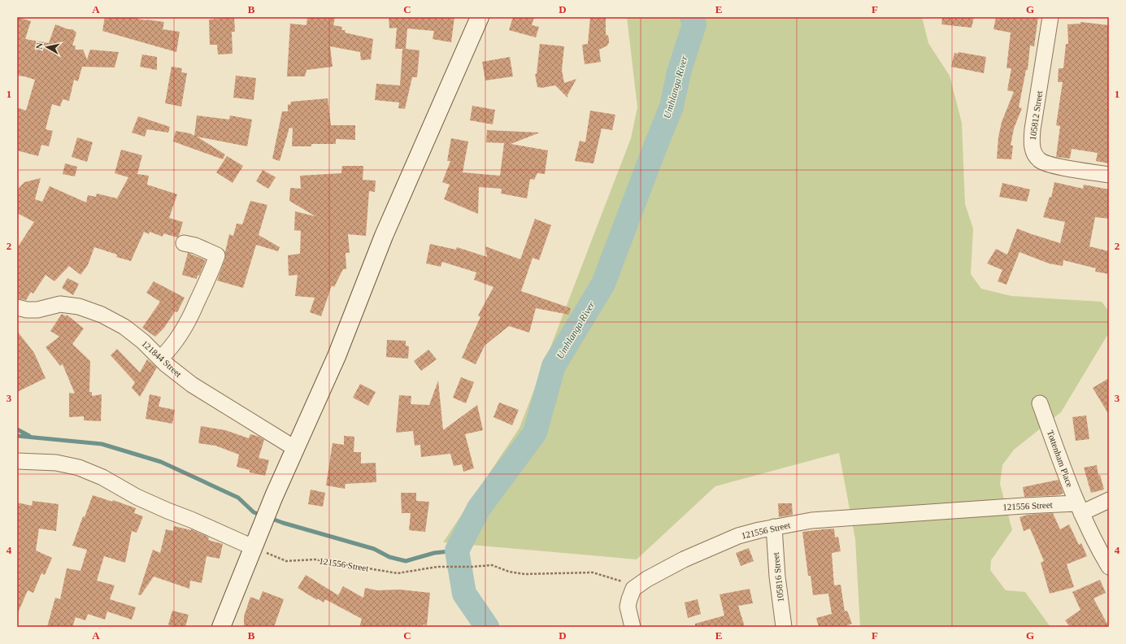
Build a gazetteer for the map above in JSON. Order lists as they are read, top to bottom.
{
  "streets": {
    "street": [
      "105812 Street",
      "121844 Street",
      "Tottenham Place",
      "121556 Street",
      "105816 Street"
    ]
  },
  "crossings": [
    ["Tottenham Place", "121556 Street"],
    ["121556 Street", "105816 Street"]
  ],
  "water": ["Umhlanga River"],
  "north": "left",
  "grid": {
    "columns": [
      "A",
      "B",
      "C",
      "D",
      "E",
      "F",
      "G"
    ],
    "rows": [
      "1",
      "2",
      "3",
      "4"
    ]
  }
}
